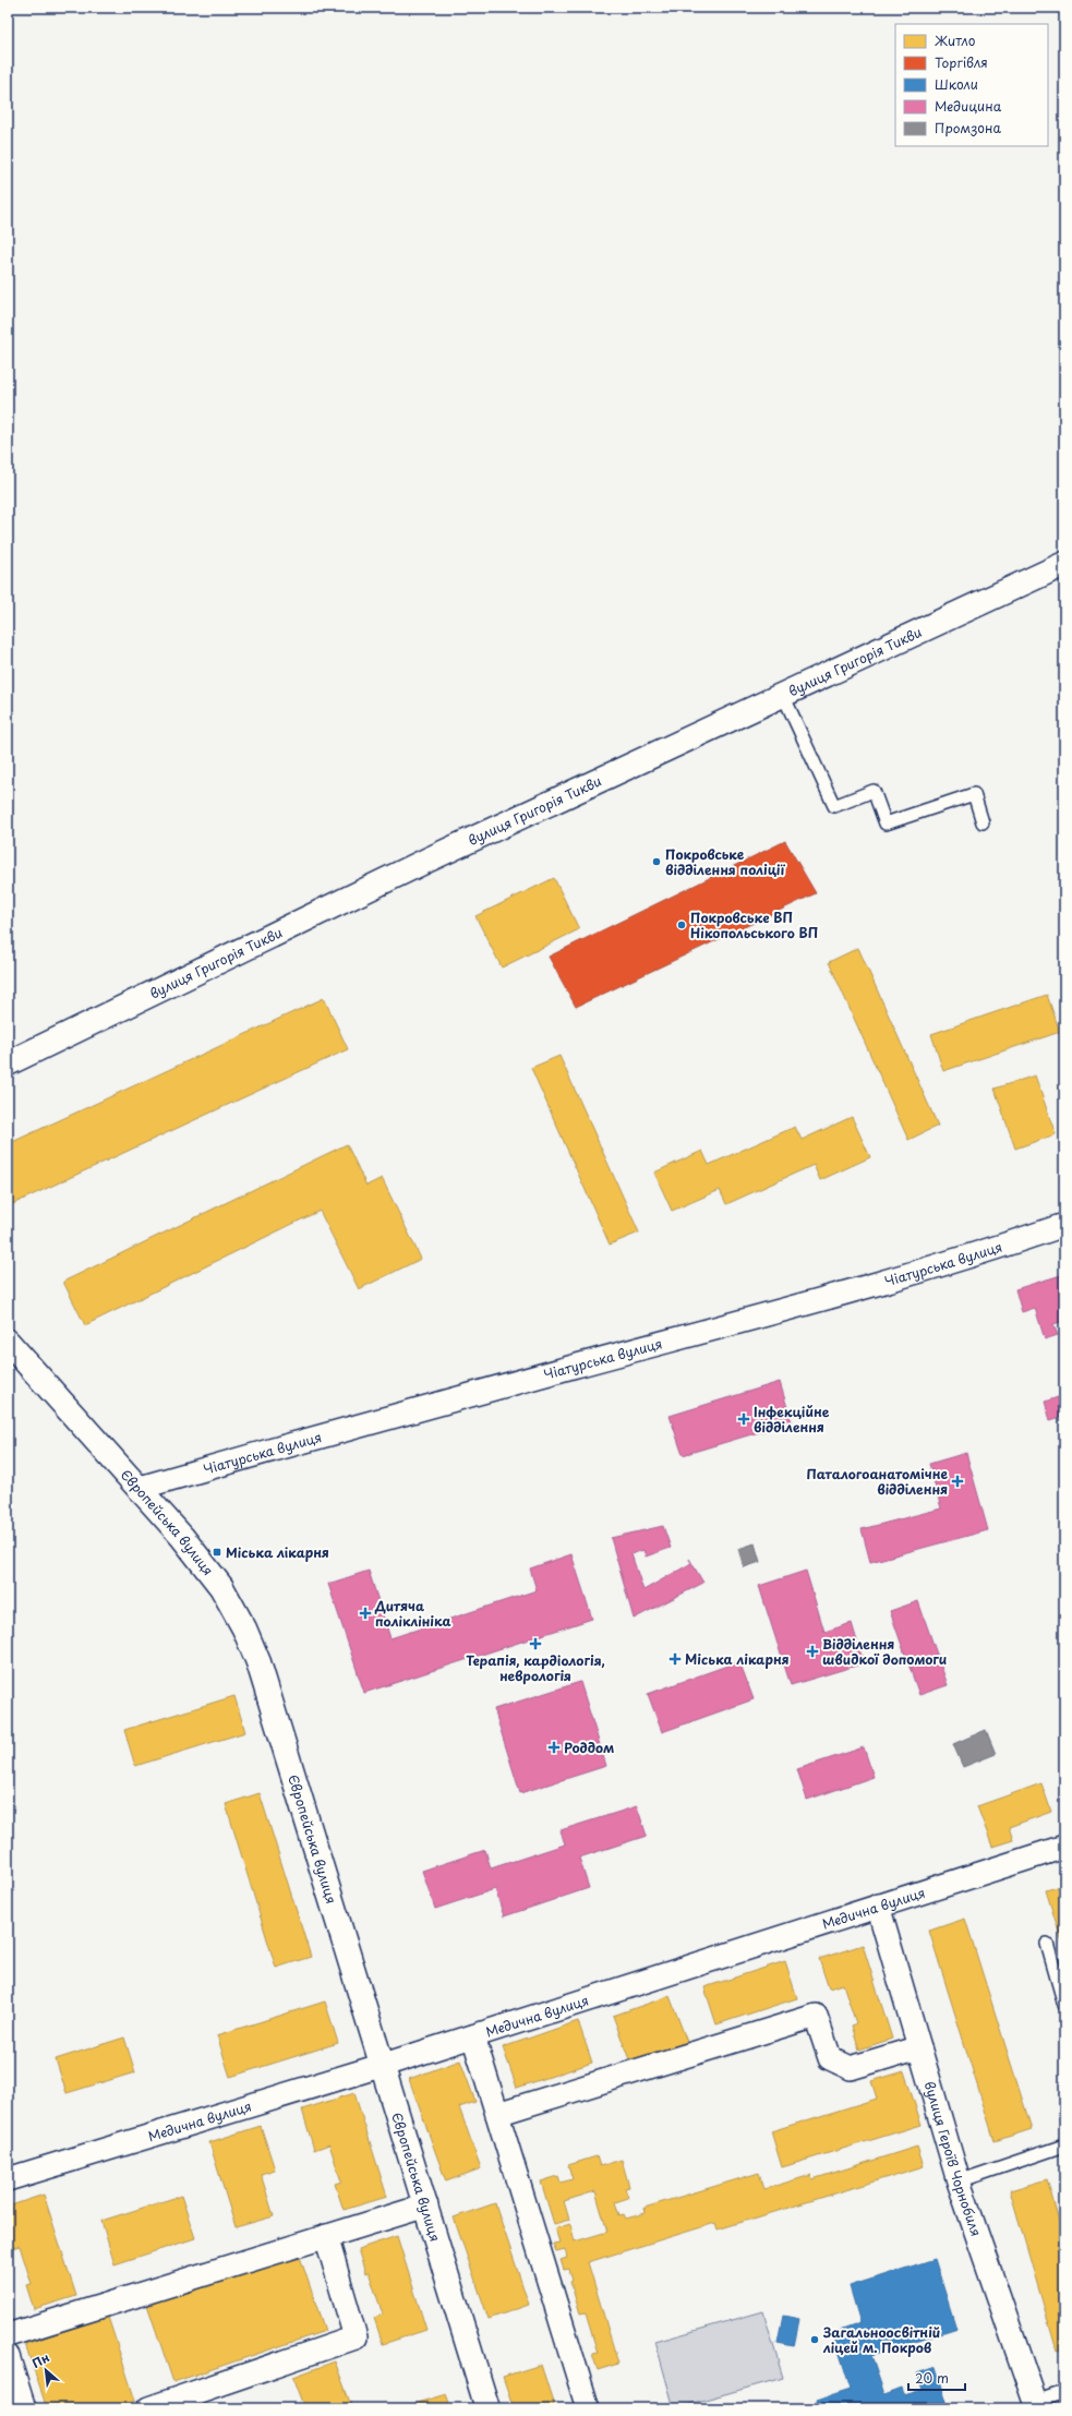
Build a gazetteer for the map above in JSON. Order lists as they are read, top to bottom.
{
  "streets": {
    "street": [
      "вулиця Григорія Тикви",
      "Чіатурська вулиця",
      "Європейська вулиця",
      "Медична вулиця",
      "вулиця Героїв Чорнобиля"
    ]
  },
  "crossings": [
    ["Чіатурська вулиця", "Європейська вулиця"],
    ["Європейська вулиця", "Медична вулиця"],
    ["Медична вулиця", "вулиця Героїв Чорнобиля"]
  ],
  "places": {
    "other": ["Покровське відділення поліції", "Покровське ВП Нікопольського ВП", "Загальноосвітній ліцей м. Покров"],
    "health": [
      "Інфекційне відділення",
      "Паталогоанатомічне відділення",
      "Дитяча поліклініка",
      "Терапія, кардіологія, неврологія",
      "Відділення швидкої допомоги",
      "Мiська лiкарня",
      "Роддом"
    ],
    "transit": ["Міська лікарня"]
  },
  "legend": [
    "Житло",
    "Торгівля",
    "Школи",
    "Медицина",
    "Промзона"
  ],
  "scale_bar": "20 m",
  "north": "top left"
}
